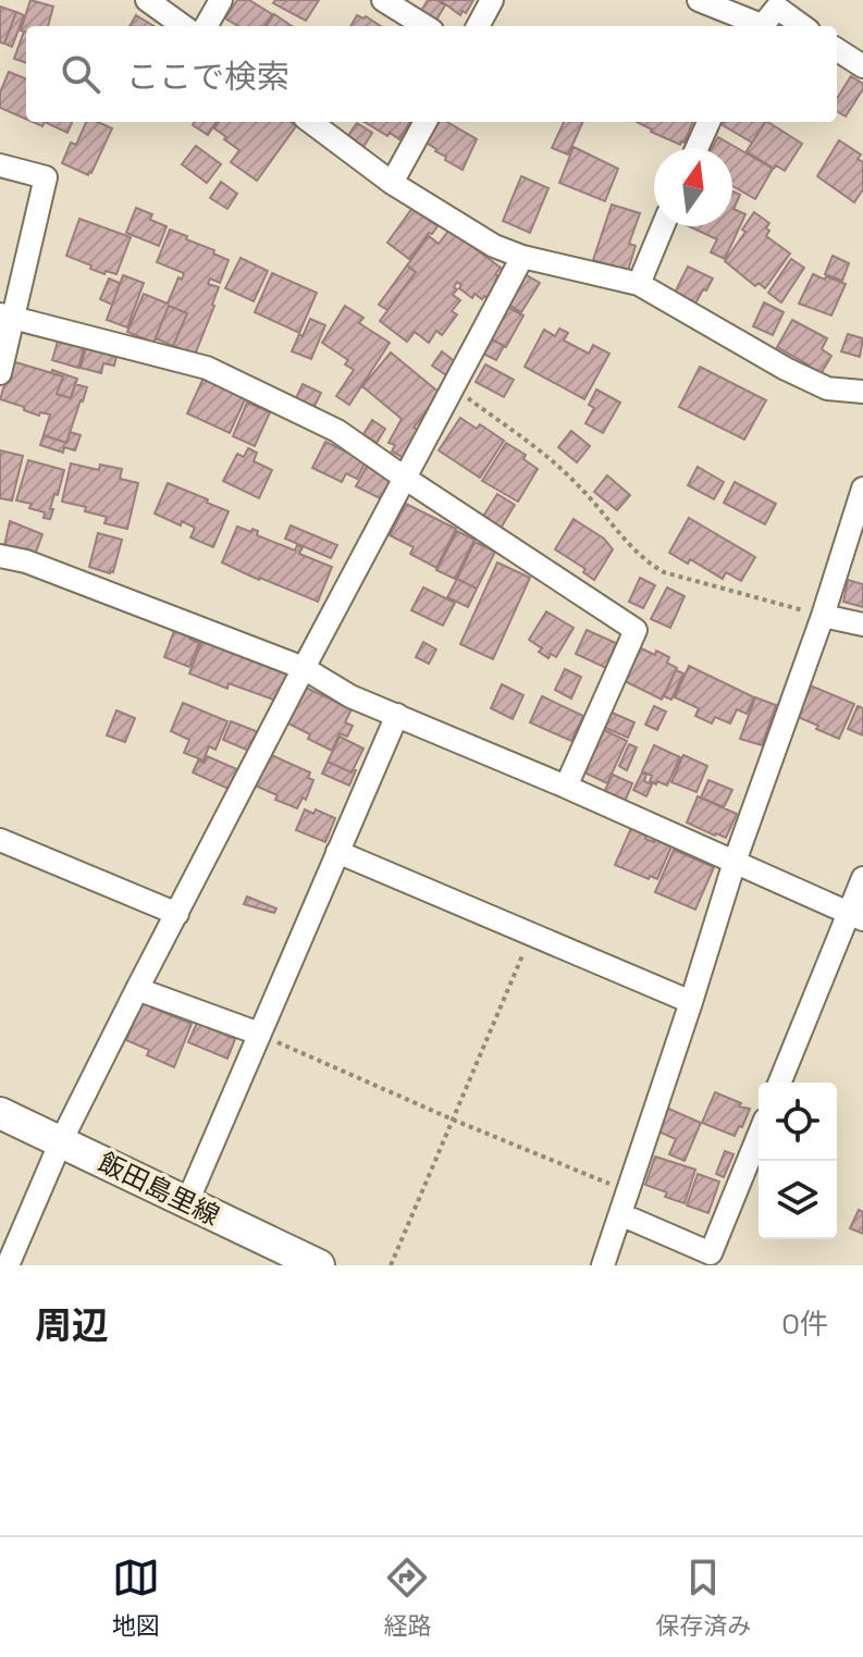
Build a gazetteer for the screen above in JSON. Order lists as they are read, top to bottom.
{
  "streets": {
    "main road": ["飯田島里線"]
  },
  "north": "top",
  "page": {
    "search": "ここで検索",
    "heading": ["周辺", "0件"],
    "nav": ["地図", "経路", "保存済み"]
  }
}
